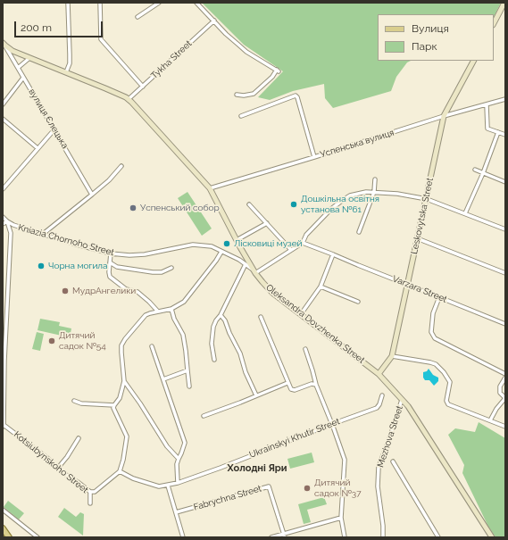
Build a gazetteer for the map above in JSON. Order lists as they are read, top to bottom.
{
  "streets": {
    "main road": ["Leskovytska Street", "Oleksandra Dovzhenka Street"],
    "street": [
      "Tykha Street",
      "вулиця Єлецька",
      "Успенська вулиця",
      "Kniazia Chornoho Street",
      "Varzara Street",
      "Mezhova Street",
      "Ukrainskyi Khutir Street",
      "Kotsiubynskoho Street",
      "Fabrychna Street"
    ]
  },
  "crossings": [
    ["Tykha Street", "Oleksandra Dovzhenka Street"],
    ["вулиця Єлецька", "Oleksandra Dovzhenka Street"],
    ["Успенська вулиця", "Leskovytska Street"],
    ["Успенська вулиця", "Oleksandra Dovzhenka Street"],
    ["Leskovytska Street", "Varzara Street"],
    ["Leskovytska Street", "Oleksandra Dovzhenka Street"],
    ["Kniazia Chornoho Street", "Oleksandra Dovzhenka Street"],
    ["Oleksandra Dovzhenka Street", "Mezhova Street"]
  ],
  "districts": ["Холодні Яри"],
  "places": [
    "Дошкільна освітня установа №61",
    "Успенський собор",
    "Лісковиці музей",
    "Чорна могила",
    "МудрАнгелики",
    "Дитячий садок №54",
    "Дитячий садок №37"
  ],
  "legend": ["Вулиця", "Парк"],
  "scale_bar": "200 m"
}
